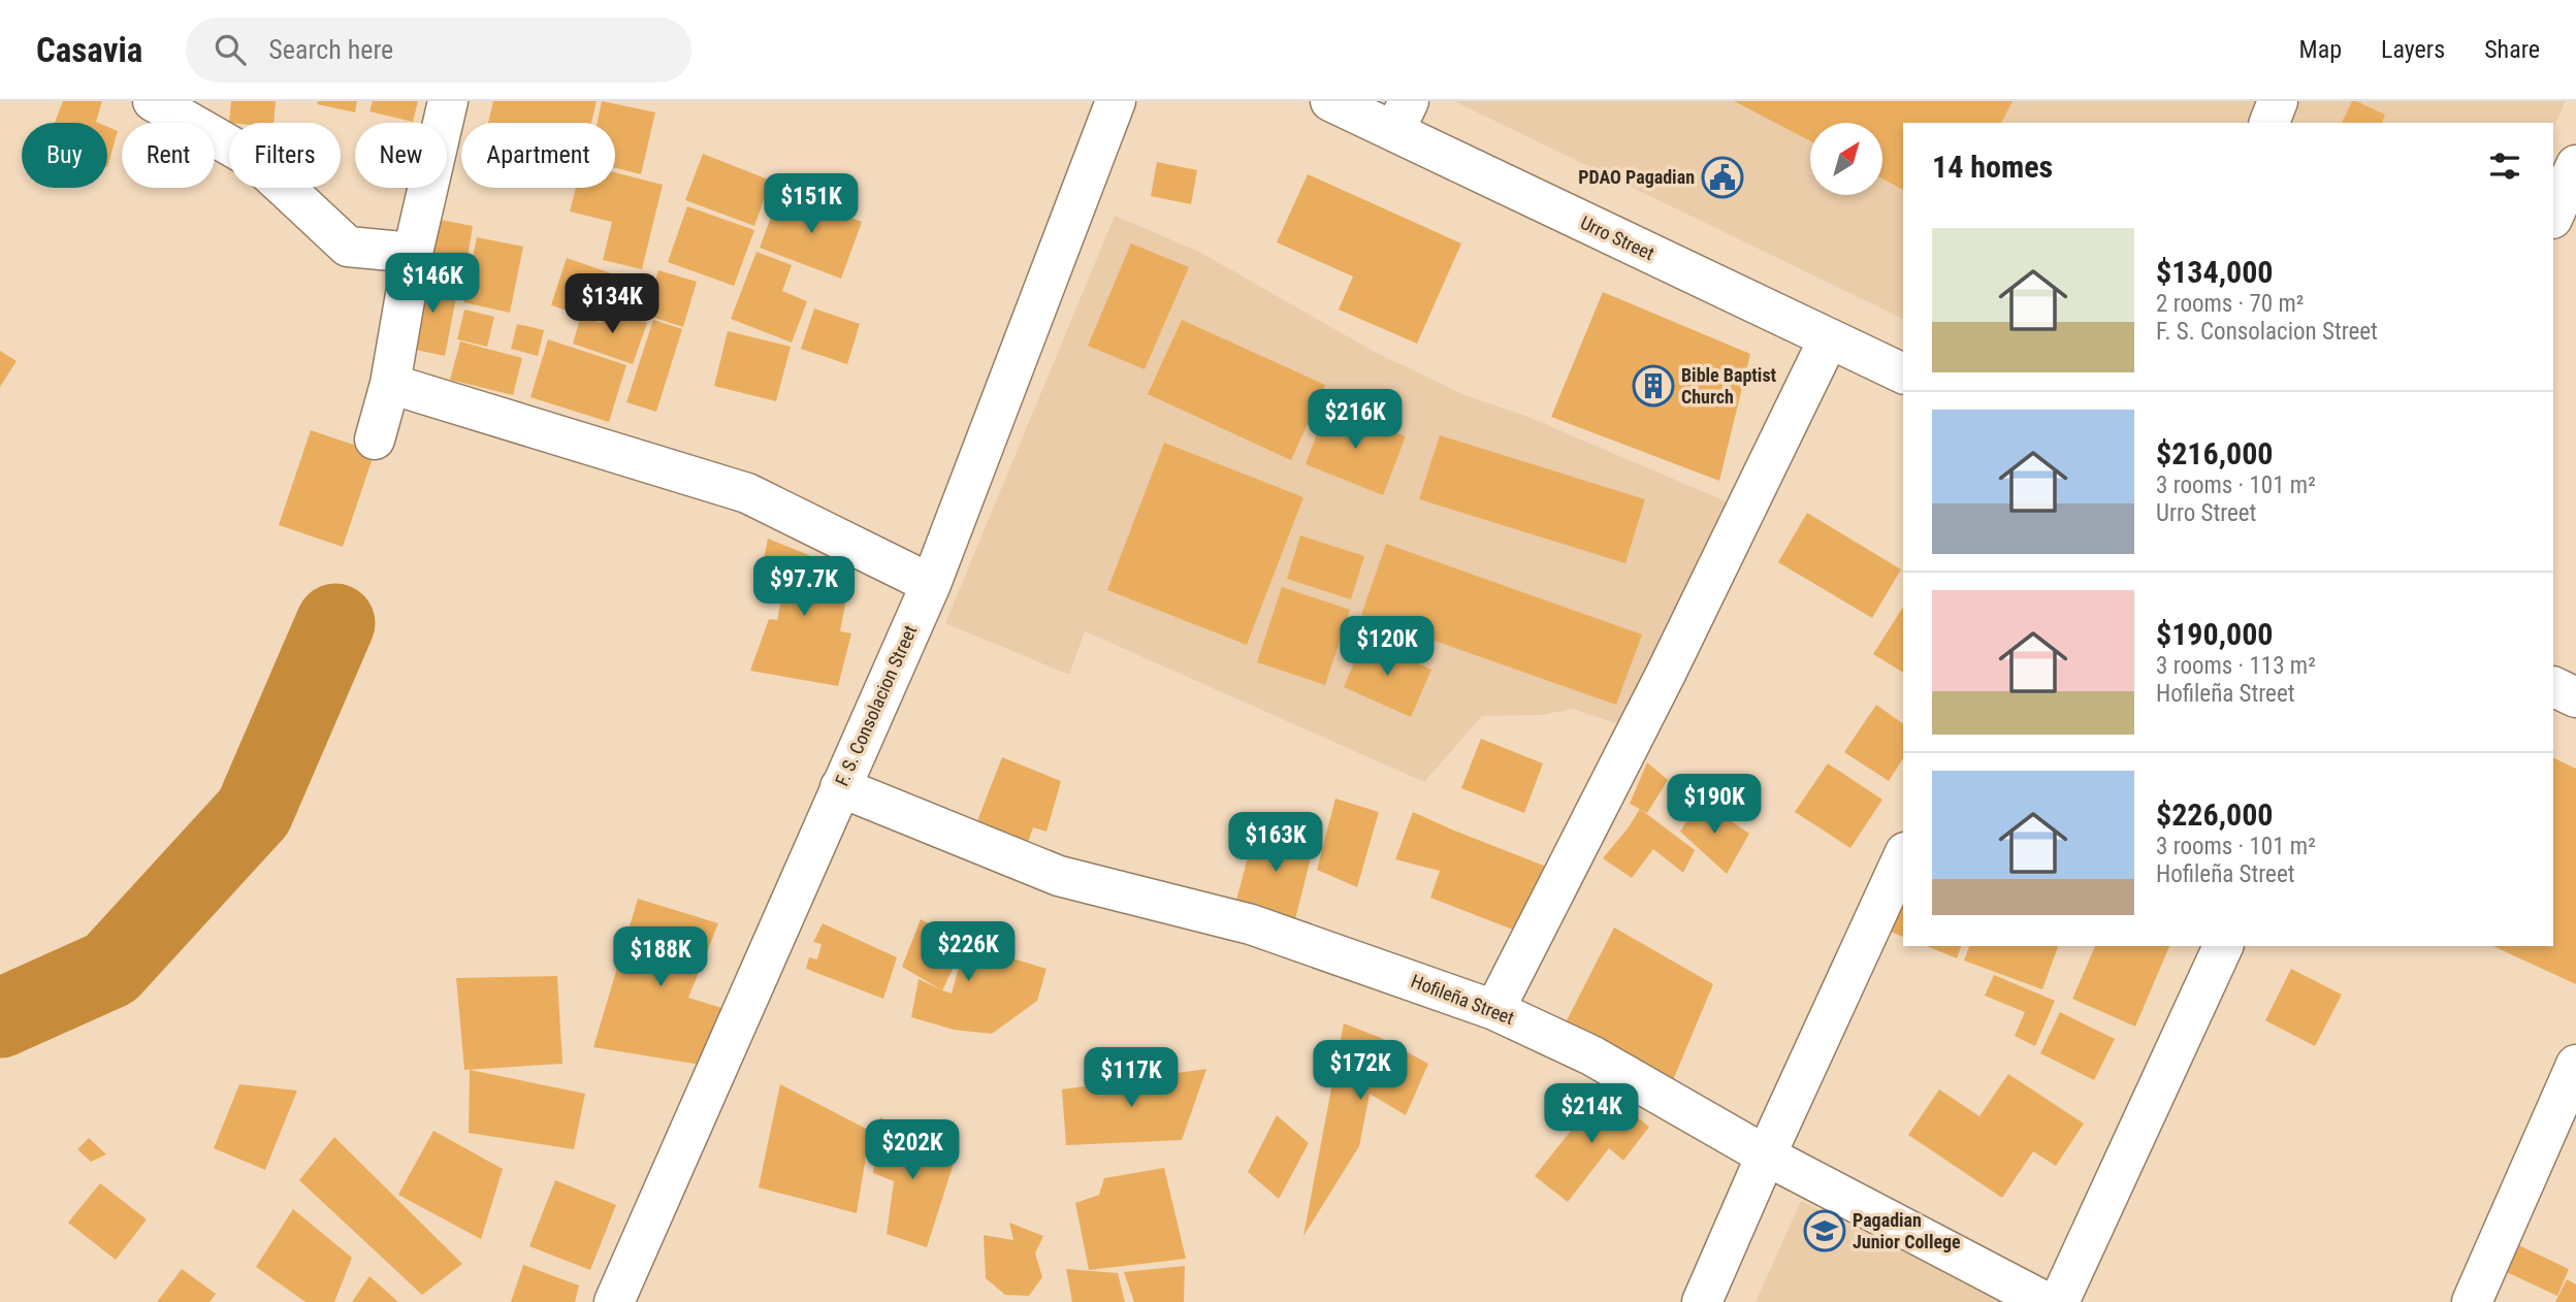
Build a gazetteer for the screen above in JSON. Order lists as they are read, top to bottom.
{
  "streets": {
    "street": ["Urro Street", "F. S. Consolacion Street", "Hofileña Street"]
  },
  "crossings": [
    ["F. S. Consolacion Street", "Hofileña Street"]
  ],
  "places": {
    "public building": ["PDAO Pagadian"],
    "building": ["Bible Baptist Church"],
    "school or university": ["Pagadian Junior College"]
  },
  "north": "top right",
  "page": {
    "header": "Casavia",
    "search": "Search here",
    "nav": ["Map", "Layers", "Share"],
    "chip": [
      "Buy",
      "Rent",
      "Filters",
      "New",
      "Apartment"
    ],
    "heading": "14 homes",
    "price": [
      "$151K",
      "$146K",
      "$134K",
      "$216K",
      "$97.7K",
      "$120K",
      "$190K",
      "$163K",
      "$226K",
      "$188K",
      "$172K",
      "$117K",
      "$214K",
      "$202K"
    ],
    "list": [
      {
        "name": "$134,000",
        "note": "2 rooms · 70 m² · F. S. Consolacion Street"
      },
      {
        "name": "$216,000",
        "note": "3 rooms · 101 m² · Urro Street"
      },
      {
        "name": "$190,000",
        "note": "3 rooms · 113 m² · Hofileña Street"
      },
      {
        "name": "$226,000",
        "note": "3 rooms · 101 m² · Hofileña Street"
      }
    ]
  }
}
